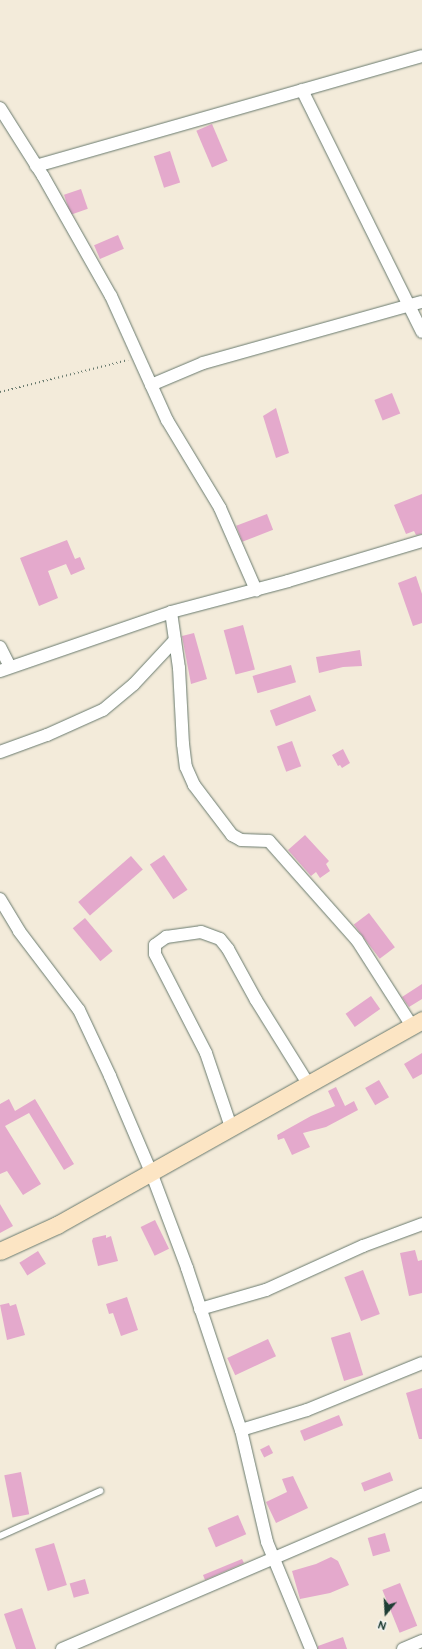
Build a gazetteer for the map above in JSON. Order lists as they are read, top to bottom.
{
  "north": "bottom"
}
